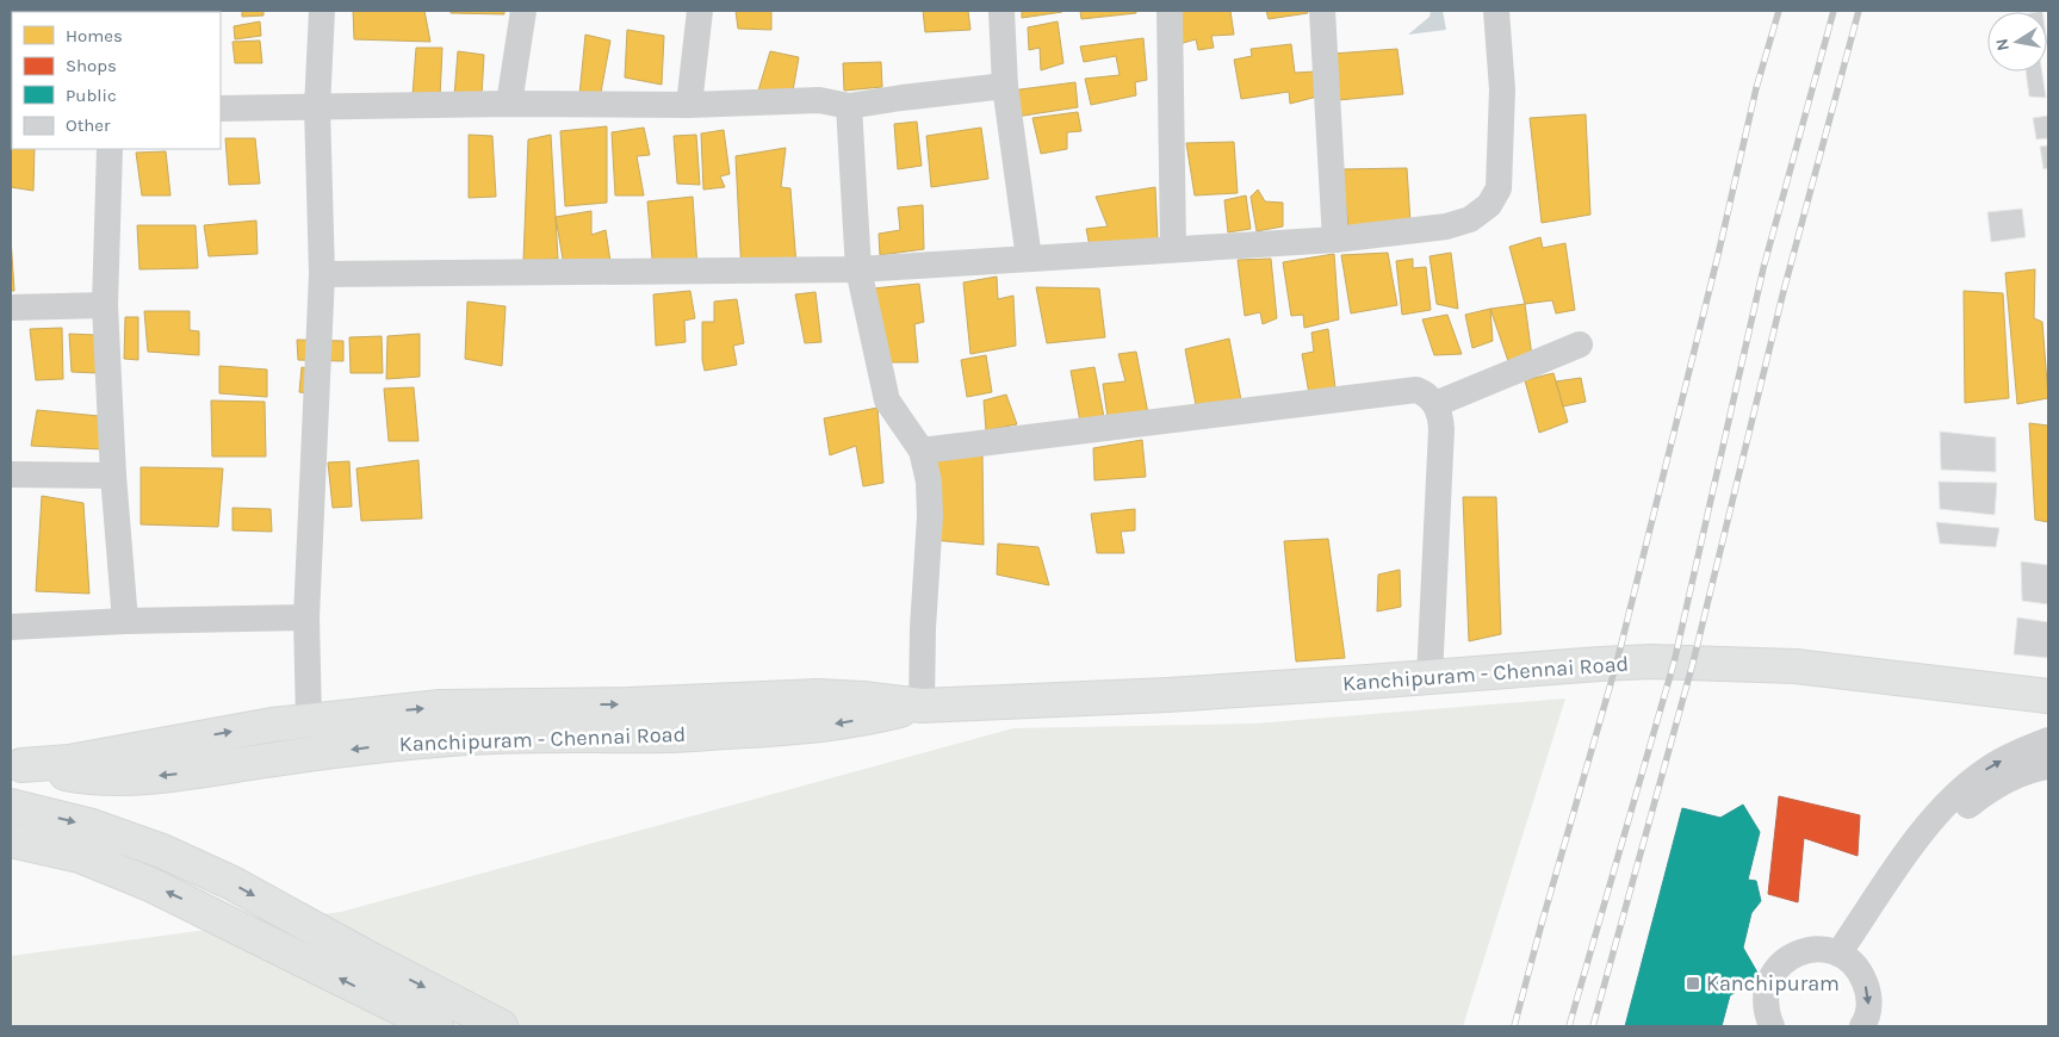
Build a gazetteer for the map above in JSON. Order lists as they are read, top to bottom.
{
  "streets": {
    "main road": ["Kanchipuram - Chennai Road"]
  },
  "places": {
    "transit": ["Kanchipuram"]
  },
  "legend": [
    "Homes",
    "Shops",
    "Public",
    "Other"
  ],
  "north": "left"
}
